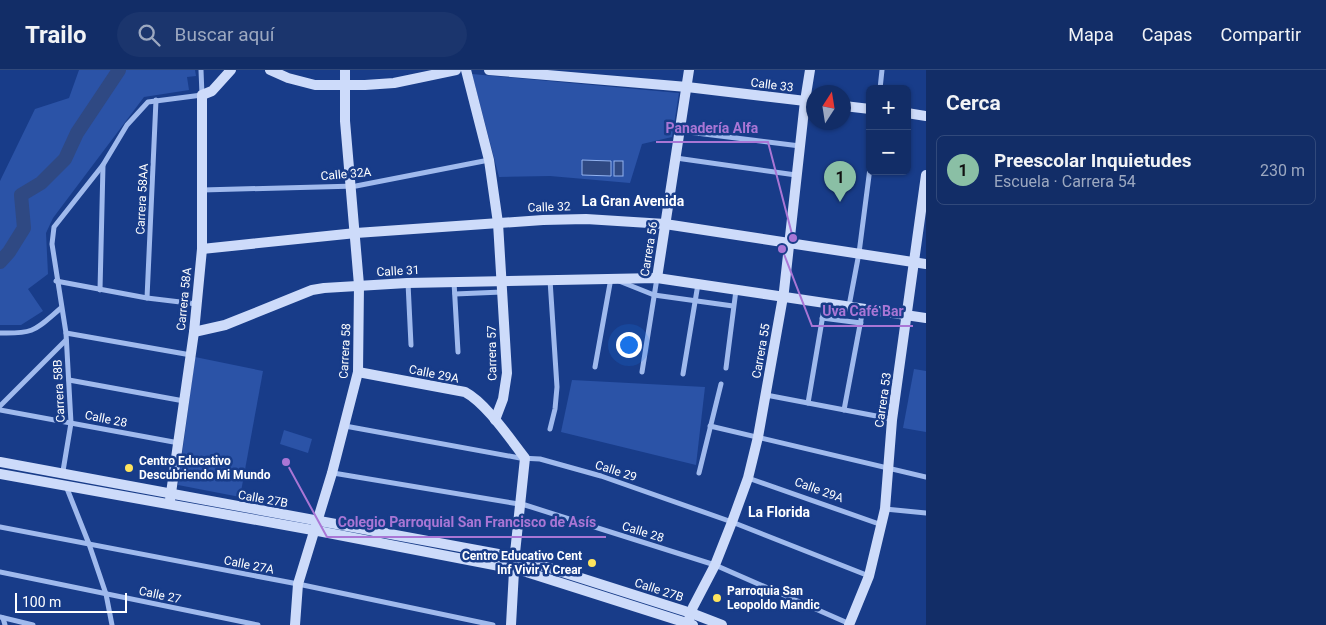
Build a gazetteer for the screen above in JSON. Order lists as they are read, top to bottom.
{
  "streets": {
    "main road": [
      "Calle 33",
      "Calle 32",
      "Carrera 56",
      "Calle 31",
      "Carrera 58A",
      "Carrera 58",
      "Carrera 55",
      "Carrera 57",
      "Calle 29A",
      "Carrera 53",
      "Calle 27B"
    ],
    "street": [
      "Calle 32A",
      "Carrera 58AA",
      "Carrera 58B",
      "Calle 28",
      "Calle 29",
      "Calle 27A",
      "Calle 27"
    ]
  },
  "crossings": [
    ["Calle 33", "Carrera 56"],
    ["Calle 32A", "Carrera 58A"],
    ["Calle 32A", "Carrera 58"],
    ["Calle 32A", "Carrera 57"],
    ["Carrera 58AA", "Carrera 58B"],
    ["Calle 32", "Carrera 56"],
    ["Calle 32", "Carrera 58A"],
    ["Calle 32", "Carrera 58"],
    ["Calle 32", "Carrera 55"],
    ["Calle 32", "Carrera 57"],
    ["Calle 32", "Carrera 53"],
    ["Carrera 56", "Calle 31"],
    ["Calle 31", "Carrera 58A"],
    ["Calle 31", "Carrera 58"],
    ["Calle 31", "Carrera 55"],
    ["Calle 31", "Carrera 57"],
    ["Calle 31", "Carrera 53"],
    ["Carrera 58A", "Carrera 58B"],
    ["Carrera 58A", "Calle 28"],
    ["Carrera 58A", "Calle 27B"],
    ["Carrera 58", "Calle 29A"],
    ["Carrera 58", "Calle 28"],
    ["Carrera 58", "Calle 29"],
    ["Carrera 58", "Calle 27B"],
    ["Carrera 58", "Calle 27A"],
    ["Carrera 55", "Calle 29A"],
    ["Carrera 55", "Calle 28"],
    ["Carrera 55", "Calle 29"],
    ["Carrera 55", "Calle 27B"],
    ["Carrera 57", "Calle 29A"],
    ["Calle 29A", "Carrera 53"],
    ["Carrera 58B", "Calle 28"],
    ["Carrera 58B", "Calle 27B"],
    ["Carrera 58B", "Calle 27A"],
    ["Carrera 58B", "Calle 27"],
    ["Carrera 53", "Calle 28"],
    ["Carrera 53", "Calle 29"]
  ],
  "districts": ["La Gran Avenida", "La Florida"],
  "places": [
    "Panadería Alfa",
    "Uva Café Bar",
    "Colegio Parroquial San Francisco de Asís",
    "Centro Educativo Descubriendo Mi Mundo",
    "Centro Educativo Cent Inf Vivir Y Crear",
    "Parroquia San Leopoldo Mandic"
  ],
  "scale_bar": "100 m",
  "north": "top",
  "page": {
    "header": "Trailo",
    "search": "Buscar aquí",
    "nav": ["Mapa", "Capas", "Compartir"],
    "heading": "Cerca",
    "map_buttons": ["+", "−"],
    "list": [
      {
        "mark": "1",
        "name": "Preescolar Inquietudes",
        "note": "Escuela · Carrera 54",
        "value": "230 m"
      }
    ],
    "pins": "1",
    "scale": "100 m"
  }
}
